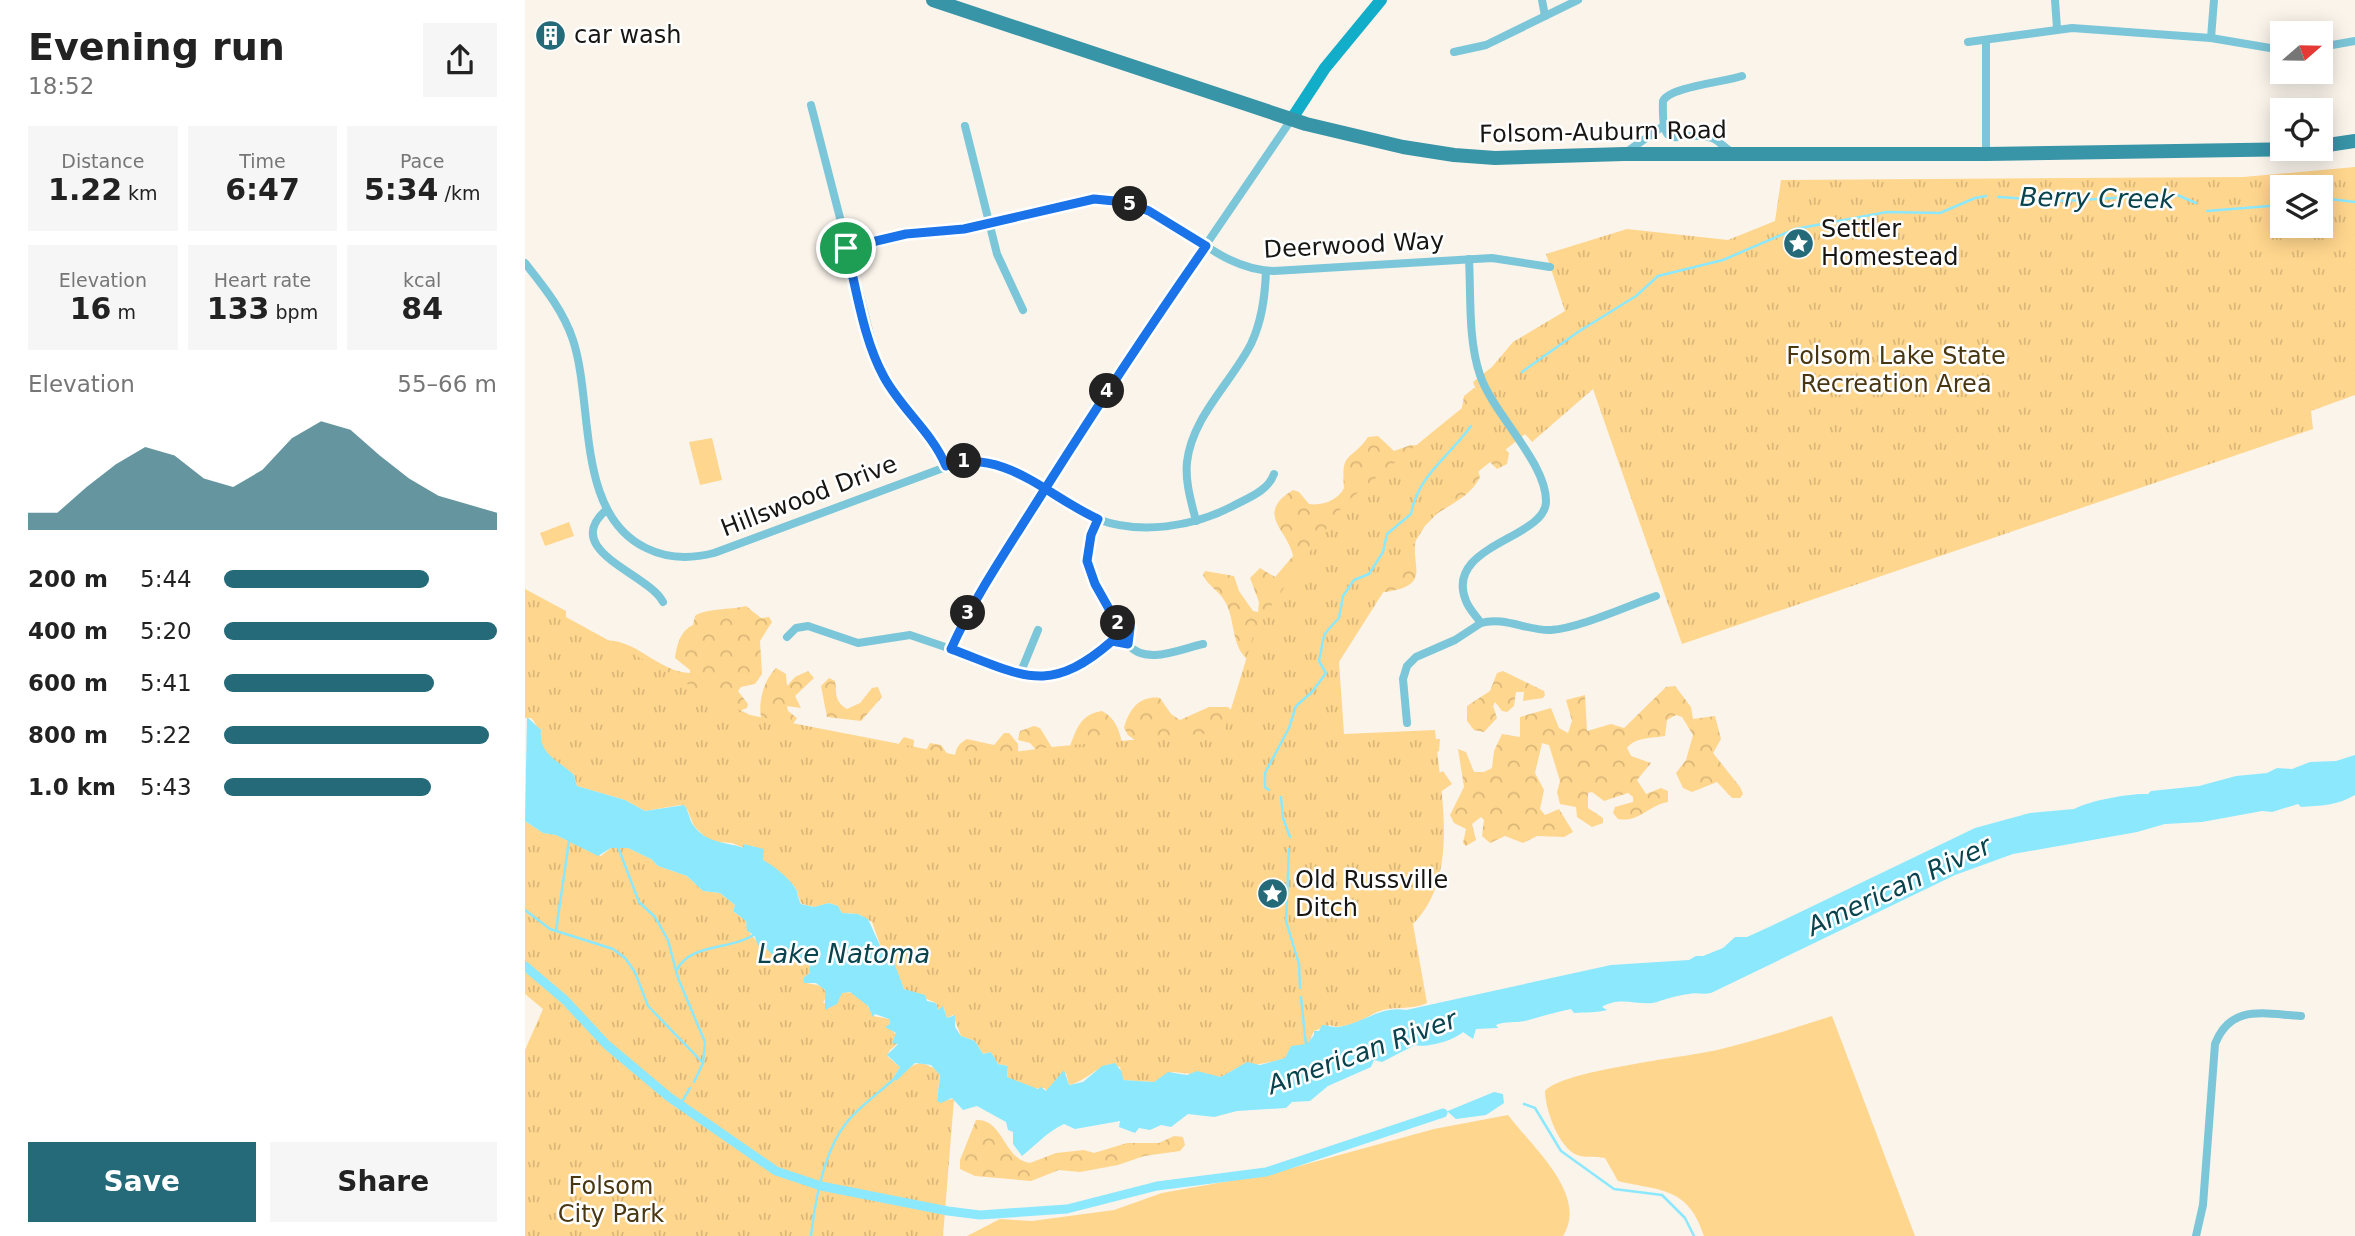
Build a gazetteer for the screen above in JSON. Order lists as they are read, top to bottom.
{
  "streets": {
    "main road": ["Folsom-Auburn Road"],
    "street": ["Deerwood Way", "Hillswood Drive"]
  },
  "water": ["Berry Creek", "American River", "Lake Natoma"],
  "parks": ["Folsom Lake State Recreation Area", "Folsom City Park"],
  "places": {
    "building": ["car wash"],
    "place": ["Settler Homestead", "Old Russville Ditch"]
  },
  "north": "right",
  "page": {
    "heading": ["Evening run", "18:52"],
    "stats": [
      ["Distance", "1.22 km"],
      ["Time", "6:47"],
      ["Pace", "5:34 /km"],
      ["Elevation", "16 m"],
      ["Heart rate", "133 bpm"],
      ["kcal", "84"]
    ],
    "pins": [
      "5",
      "4",
      "1",
      "3",
      "2"
    ],
    "chart": ["Elevation", "55–66 m"],
    "list": [
      {
        "name": "200 m",
        "note": "5:44"
      },
      {
        "name": "400 m",
        "note": "5:20"
      },
      {
        "name": "600 m",
        "note": "5:41"
      },
      {
        "name": "800 m",
        "note": "5:22"
      },
      {
        "name": "1.0 km",
        "note": "5:43"
      }
    ],
    "buttons": ["Save", "Share"]
  }
}
